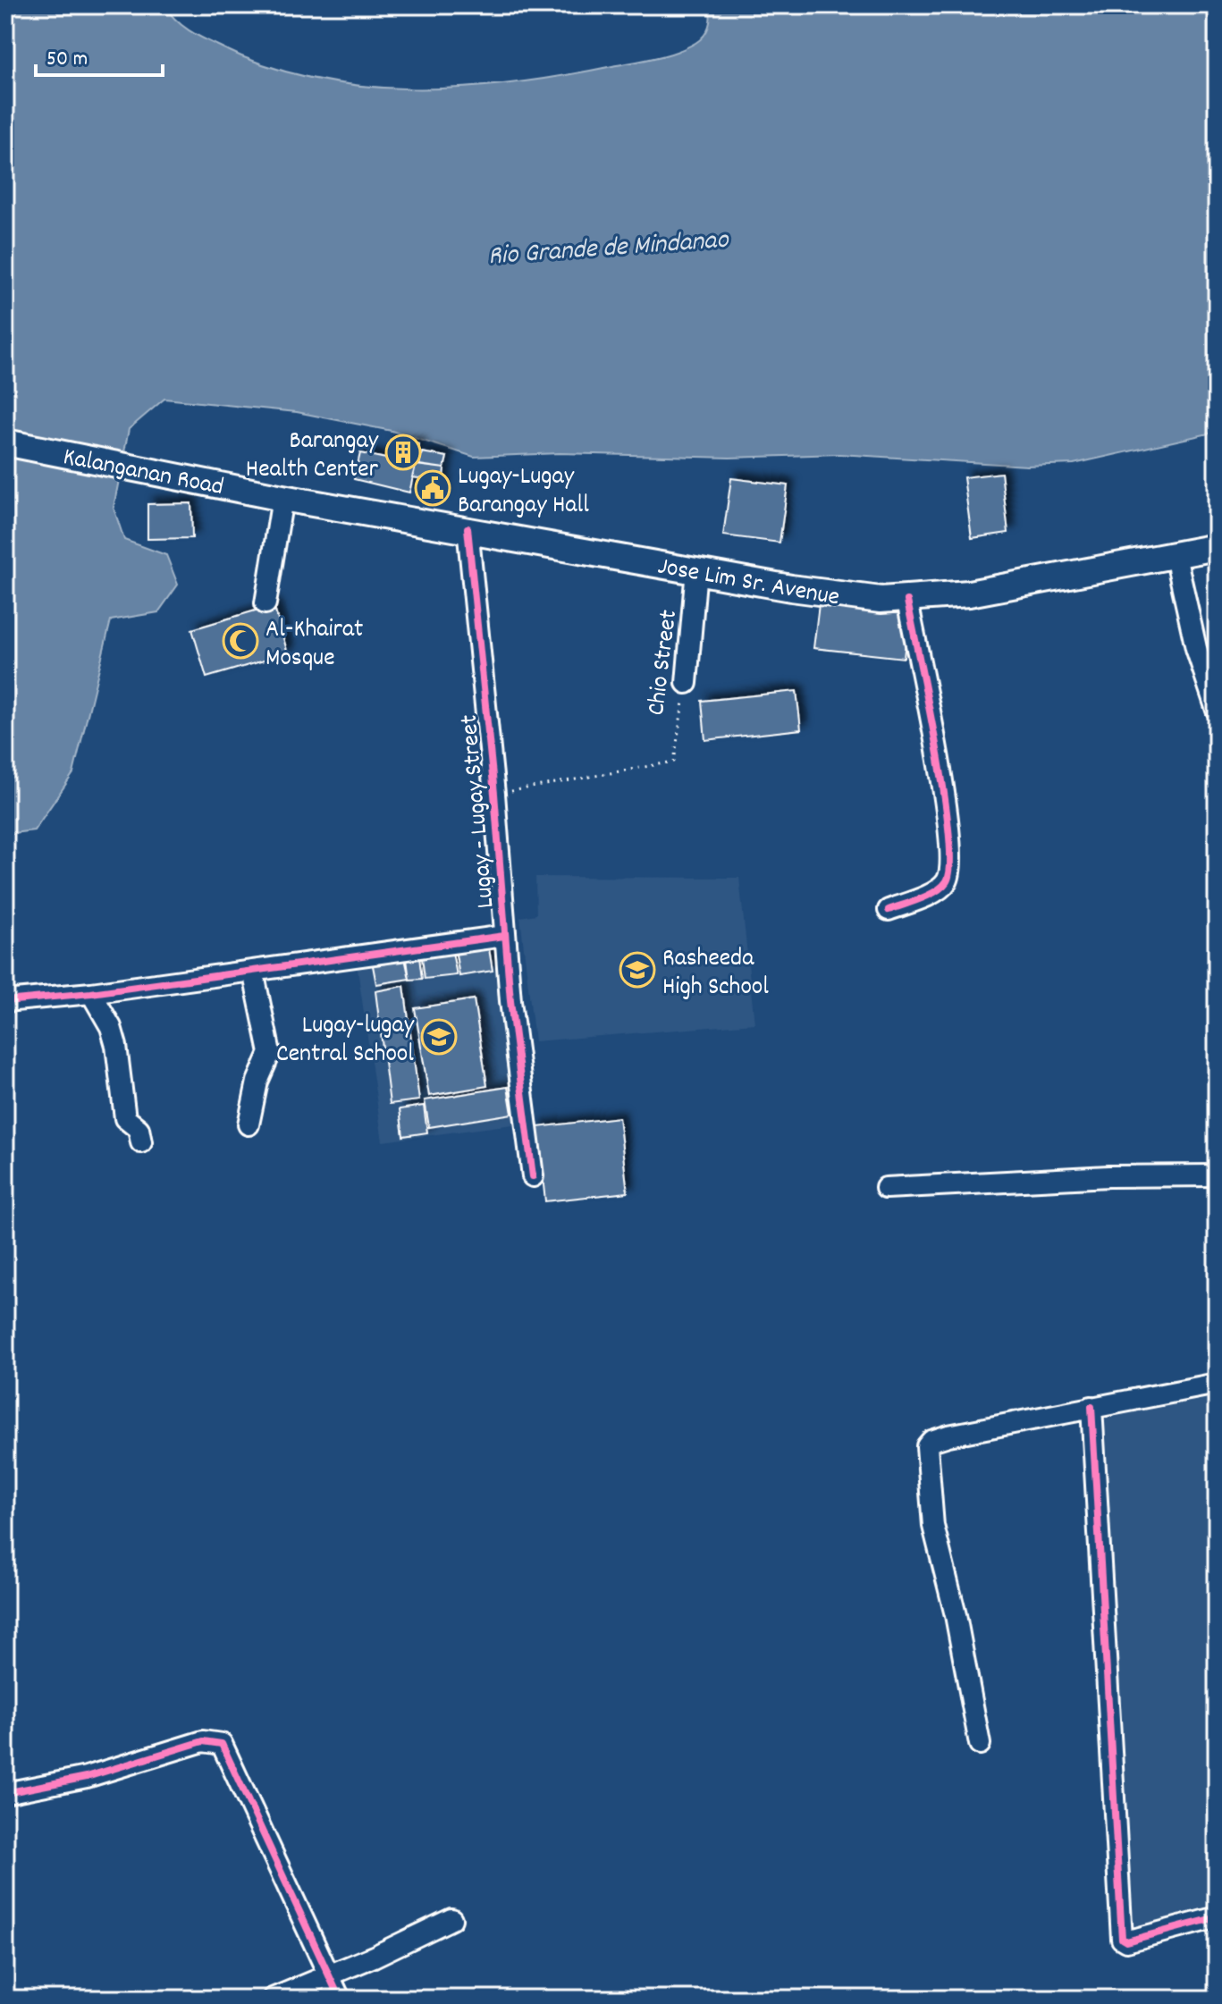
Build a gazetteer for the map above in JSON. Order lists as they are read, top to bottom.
{
  "streets": {
    "main road": ["Kalanganan Road", "Jose Lim Sr. Avenue"],
    "street": ["Chio Street", "Lugay - Lugay Street"]
  },
  "crossings": [
    ["Kalanganan Road", "Jose Lim Sr. Avenue"],
    ["Jose Lim Sr. Avenue", "Chio Street"],
    ["Jose Lim Sr. Avenue", "Lugay - Lugay Street"],
    ["Chio Street", "Lugay - Lugay Street"]
  ],
  "water": ["Rio Grande de Mindanao"],
  "places": {
    "building": ["Barangay Health Center"],
    "public building": ["Lugay-Lugay Barangay Hall"],
    "mosque": ["Al-Khairat Mosque"],
    "school or university": ["Rasheeda High School", "Lugay-lugay Central School"]
  },
  "scale_bar": "50 m"
}
